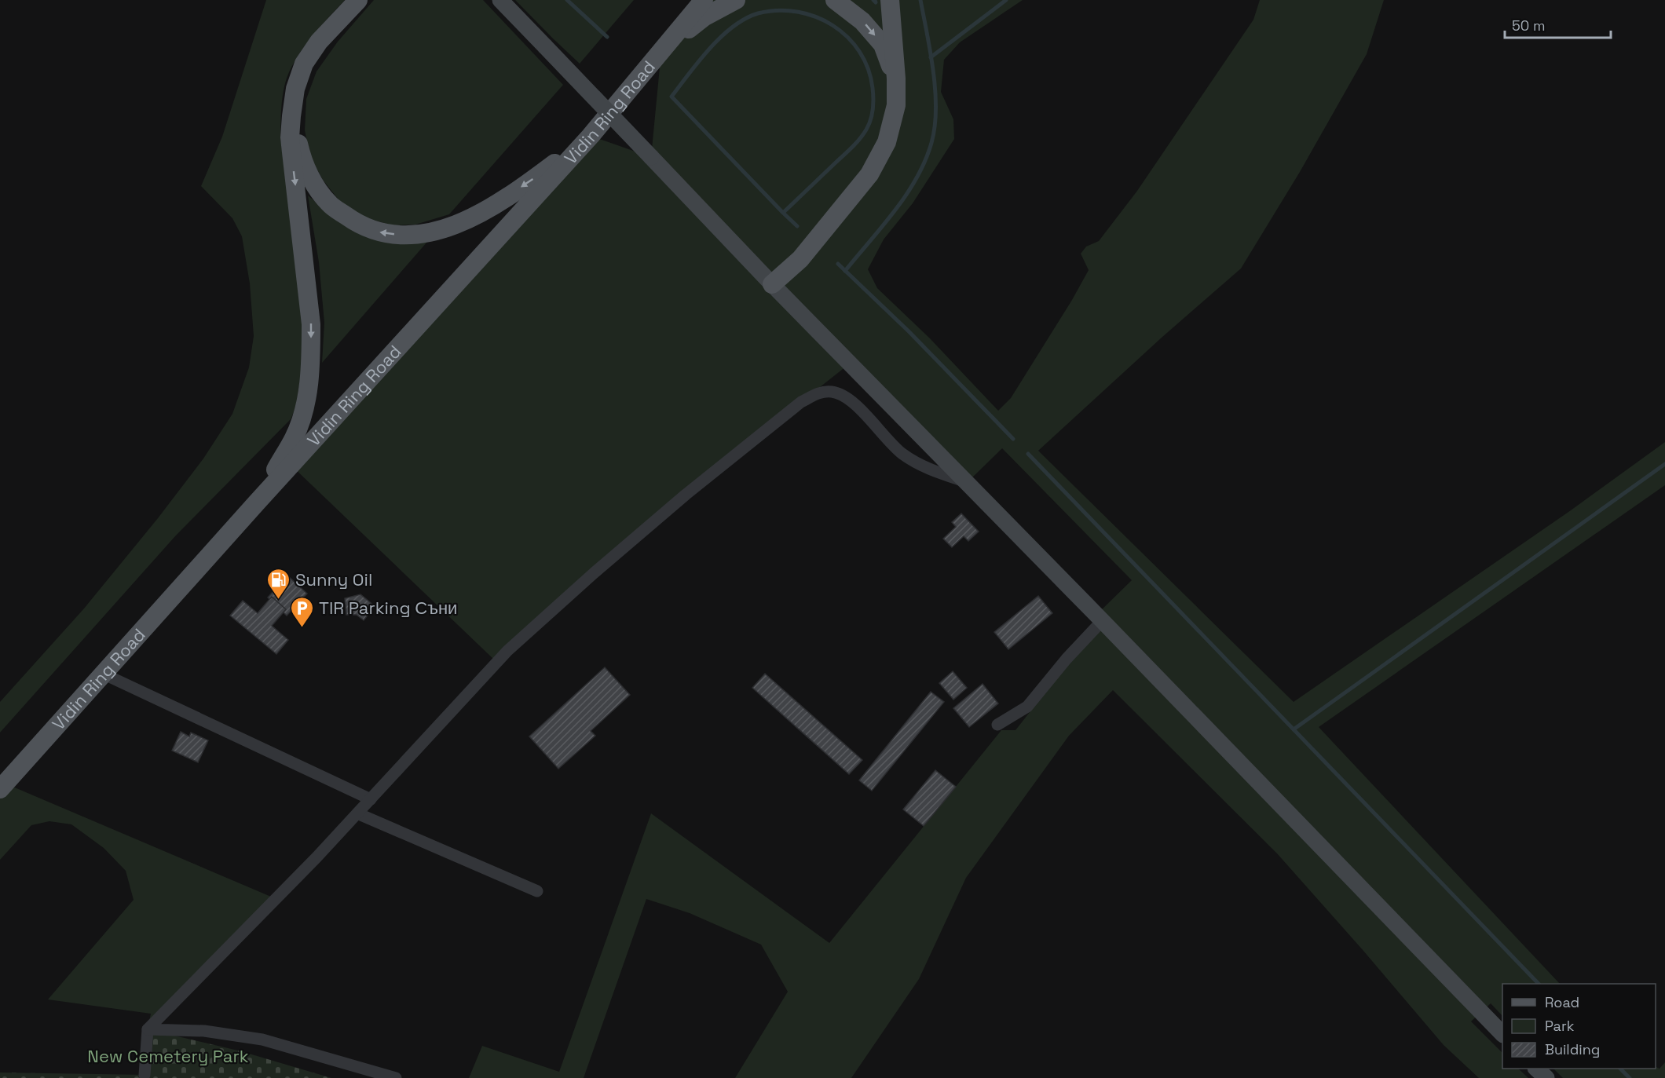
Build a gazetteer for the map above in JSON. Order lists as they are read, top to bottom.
{
  "streets": {
    "main road": ["Vidin Ring Road"]
  },
  "parks": ["New Cemetery Park"],
  "places": {
    "fuel station": ["Sunny Oil"],
    "parking": ["TIR Parking Съни"]
  },
  "legend": ["Road", "Park", "Building"],
  "scale_bar": "50 m"
}
